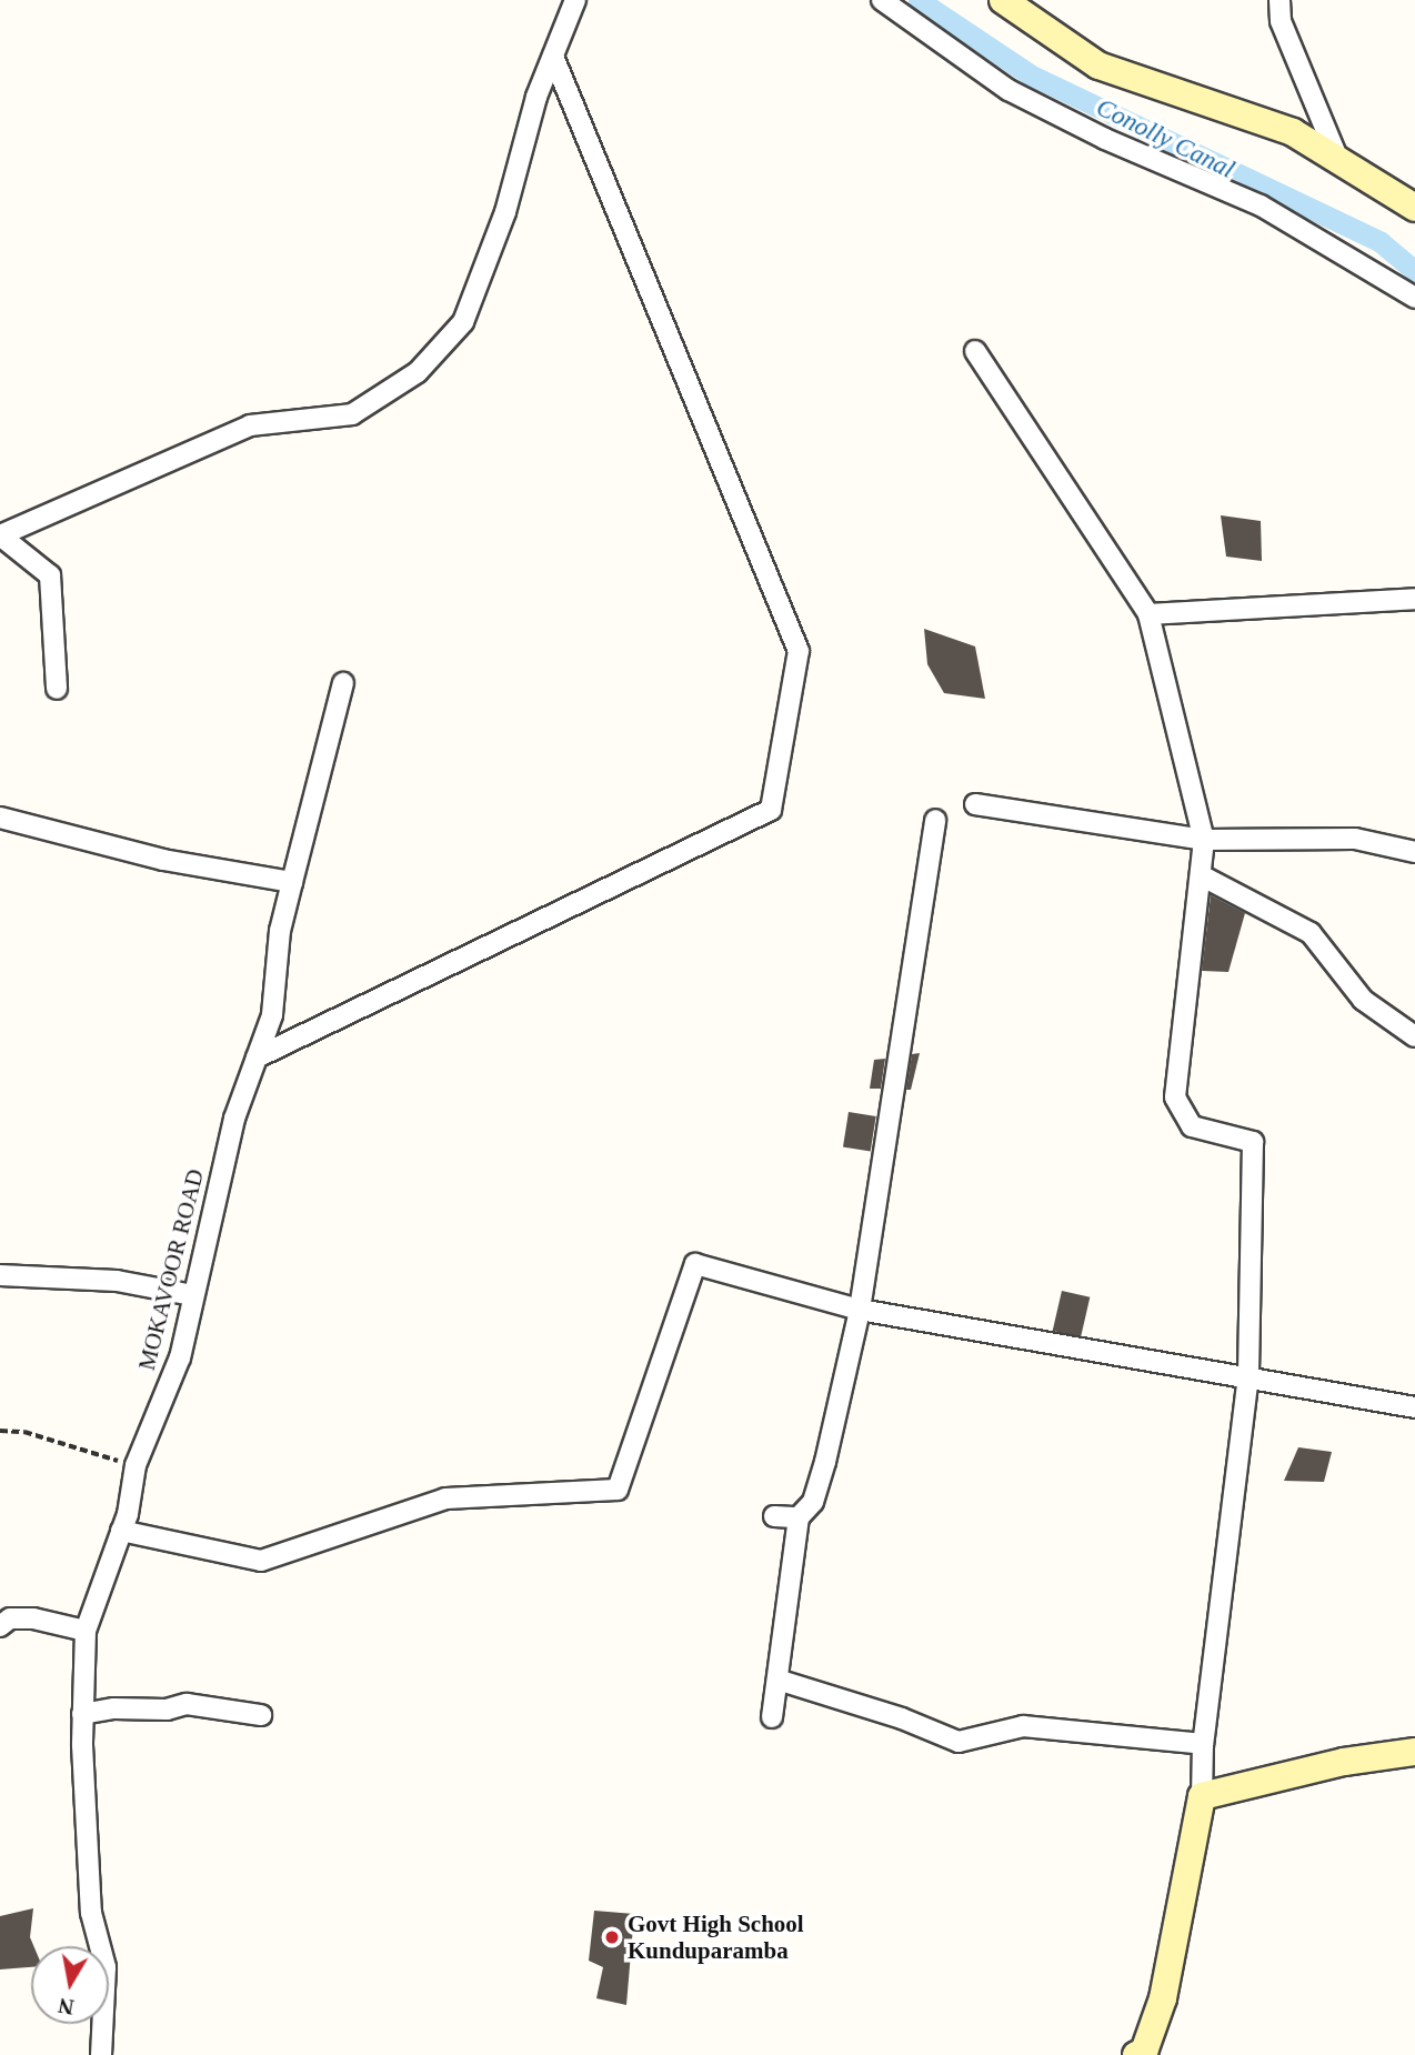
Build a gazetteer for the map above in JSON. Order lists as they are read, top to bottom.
{
  "streets": {
    "street": ["MOKAVOOR ROAD"]
  },
  "water": ["Conolly Canal"],
  "places": ["Govt High School Kunduparamba"],
  "north": "bottom"
}
